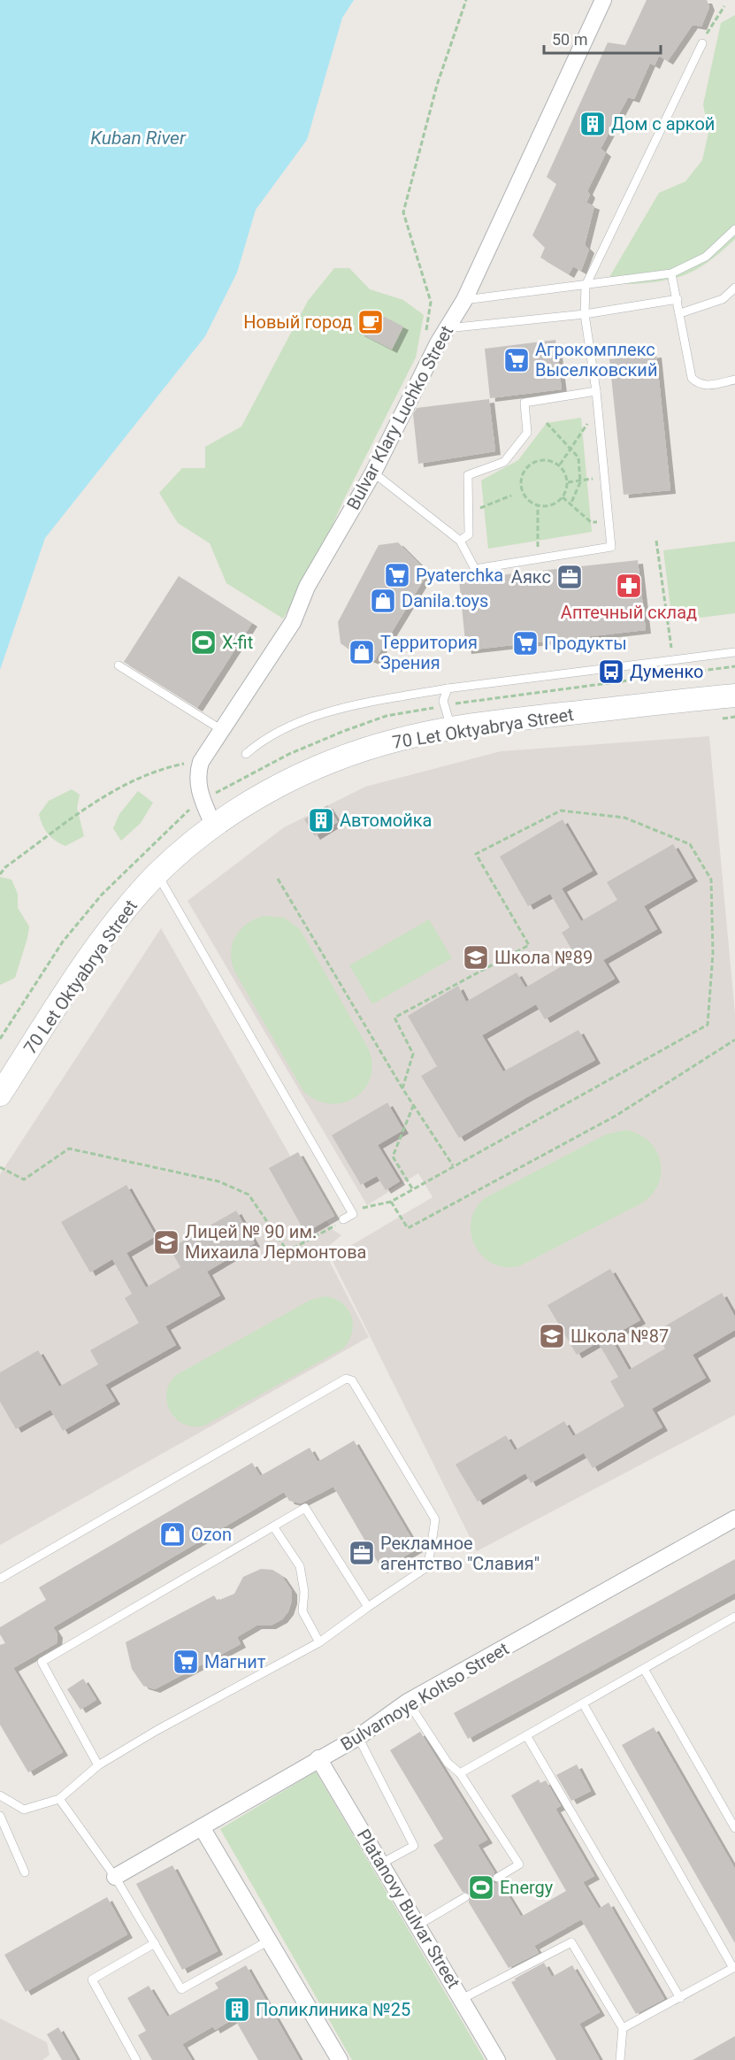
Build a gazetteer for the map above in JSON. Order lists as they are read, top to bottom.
{
  "streets": {
    "main road": ["70 Let Oktyabrya Street"],
    "street": ["Bulvar Klary Luchko Street", "Bulvarnoye Koltso Street", "Platanovy Bulvar Street"]
  },
  "crossings": [
    ["Bulvar Klary Luchko Street", "70 Let Oktyabrya Street"],
    ["Bulvarnoye Koltso Street", "Platanovy Bulvar Street"]
  ],
  "water": ["Kuban River"],
  "places": {
    "building": ["Дом с аркой", "Автомойка", "Поликлиника №25"],
    "cafe": ["Новый город"],
    "supermarket": [
      "Агрокомплекс Выселковский",
      "Pyaterchka",
      "Продукты",
      "Магнит"
    ],
    "office": ["Аякс", "Рекламное агентство \"Славия\""],
    "pharmacy": ["Аптечный склад"],
    "shop": ["Danila.toys", "Территория Зрения", "Ozon"],
    "sports": ["X-fit", "Energy"],
    "bus stop": ["Думенко"],
    "school or university": ["Школа №89", "Лицей № 90 им. Михаила Лермонтова", "Школа №87"]
  },
  "scale_bar": "50 m"
}
